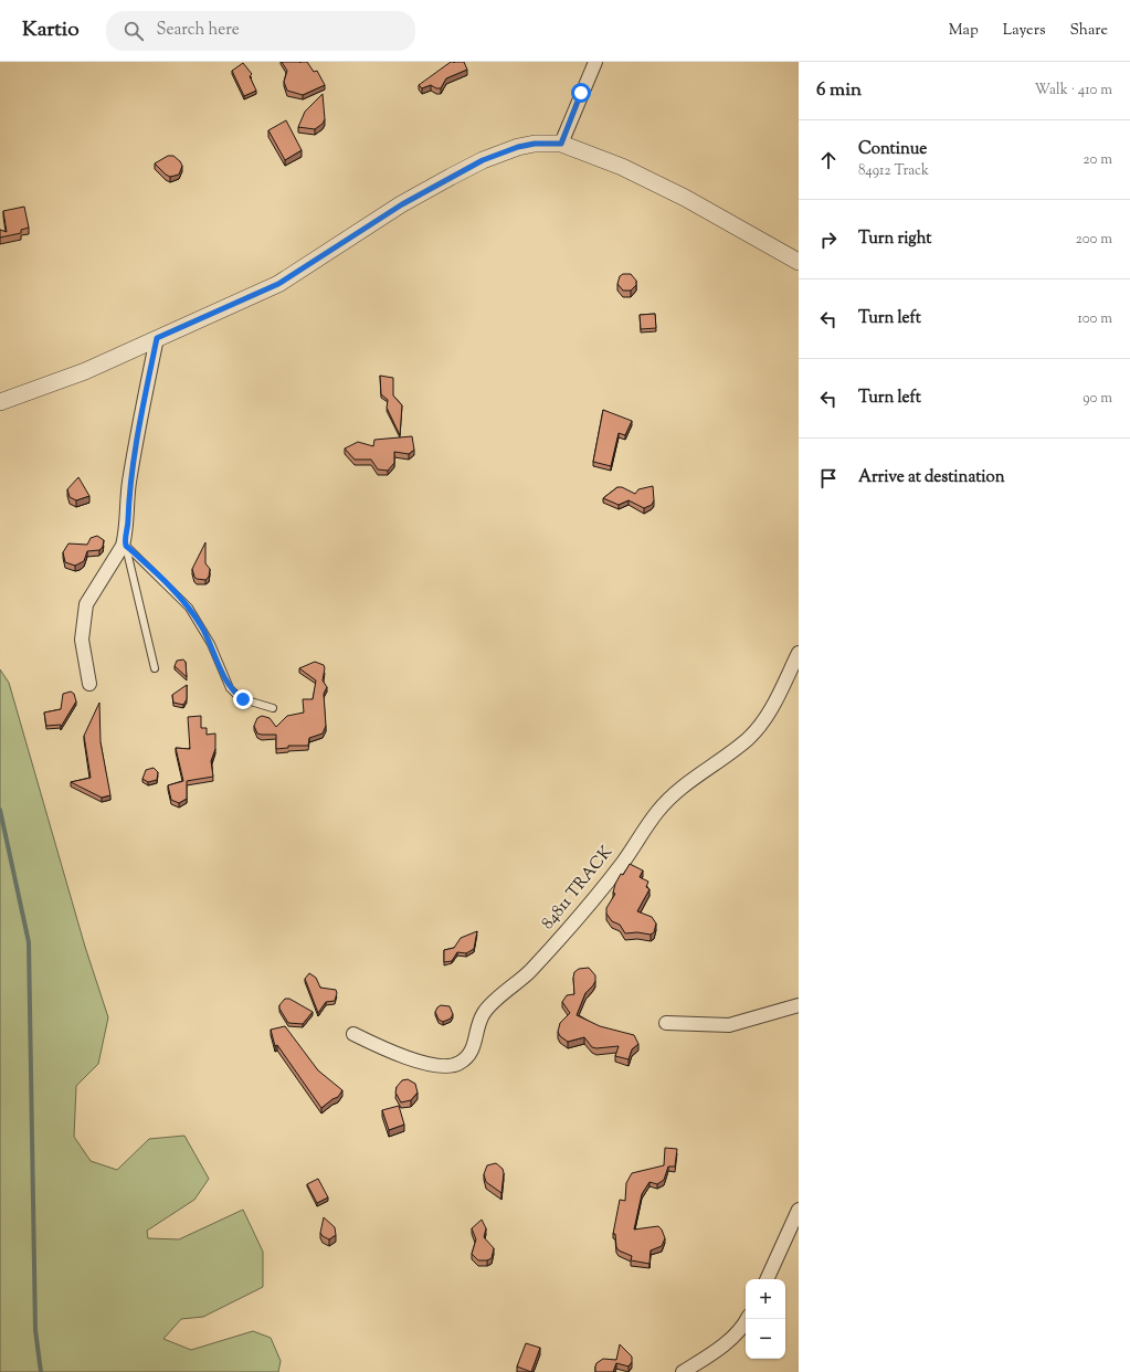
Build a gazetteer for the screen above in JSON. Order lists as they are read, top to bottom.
{
  "streets": {
    "street": ["84811 TRACK"]
  },
  "page": {
    "header": "Kartio",
    "search": "Search here",
    "nav": ["Map", "Layers", "Share"],
    "heading": ["6 min", "Walk · 410 m"],
    "list": [
      ["Continue", "84912 Track", "20 m"],
      ["Turn right", "200 m"],
      ["Turn left", "100 m"],
      ["Turn left", "90 m"],
      "Arrive at destination"
    ],
    "map_buttons": ["+", "−"]
  }
}
